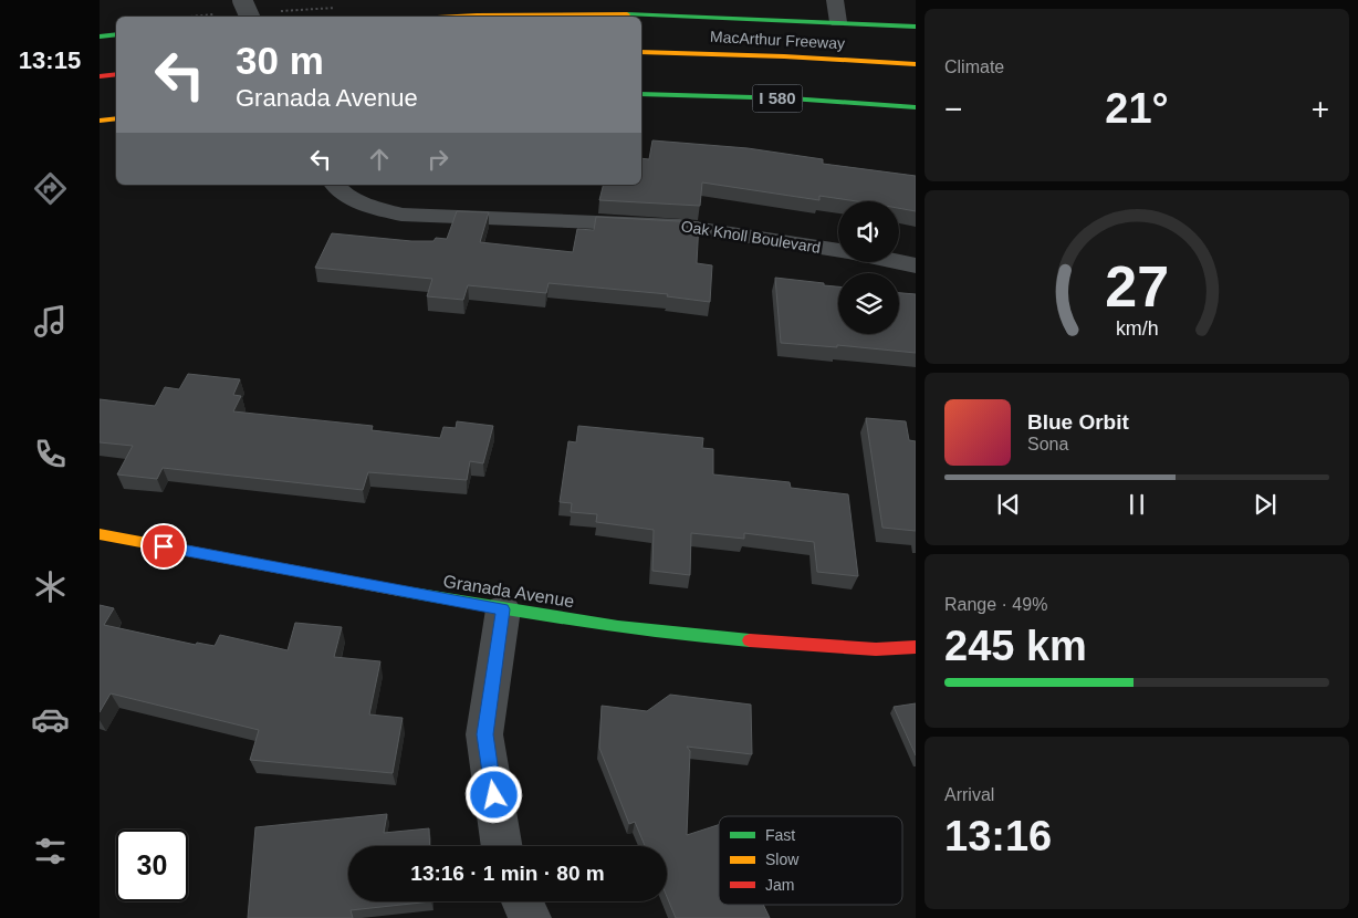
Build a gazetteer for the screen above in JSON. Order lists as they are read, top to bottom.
{
  "streets": {
    "main road": ["MacArthur Freeway", "I 580", "Granada Avenue"],
    "street": ["Oak Knoll Boulevard"]
  },
  "legend": ["Fast", "Slow", "Jam"],
  "page": {
    "tabs": "13:15",
    "tile": [
      "Climate",
      ["Range · 49%", "245 km"],
      ["Arrival", "13:16"]
    ],
    "turn": ["30 m", "Granada Avenue"],
    "heat": ["−", "21°", "+"],
    "song": ["Blue Orbit", "Sona"],
    "limit": "30",
    "trip": "13:16 · 1 min · 80 m",
    "gauge": ["27", "km/h"]
  }
}
